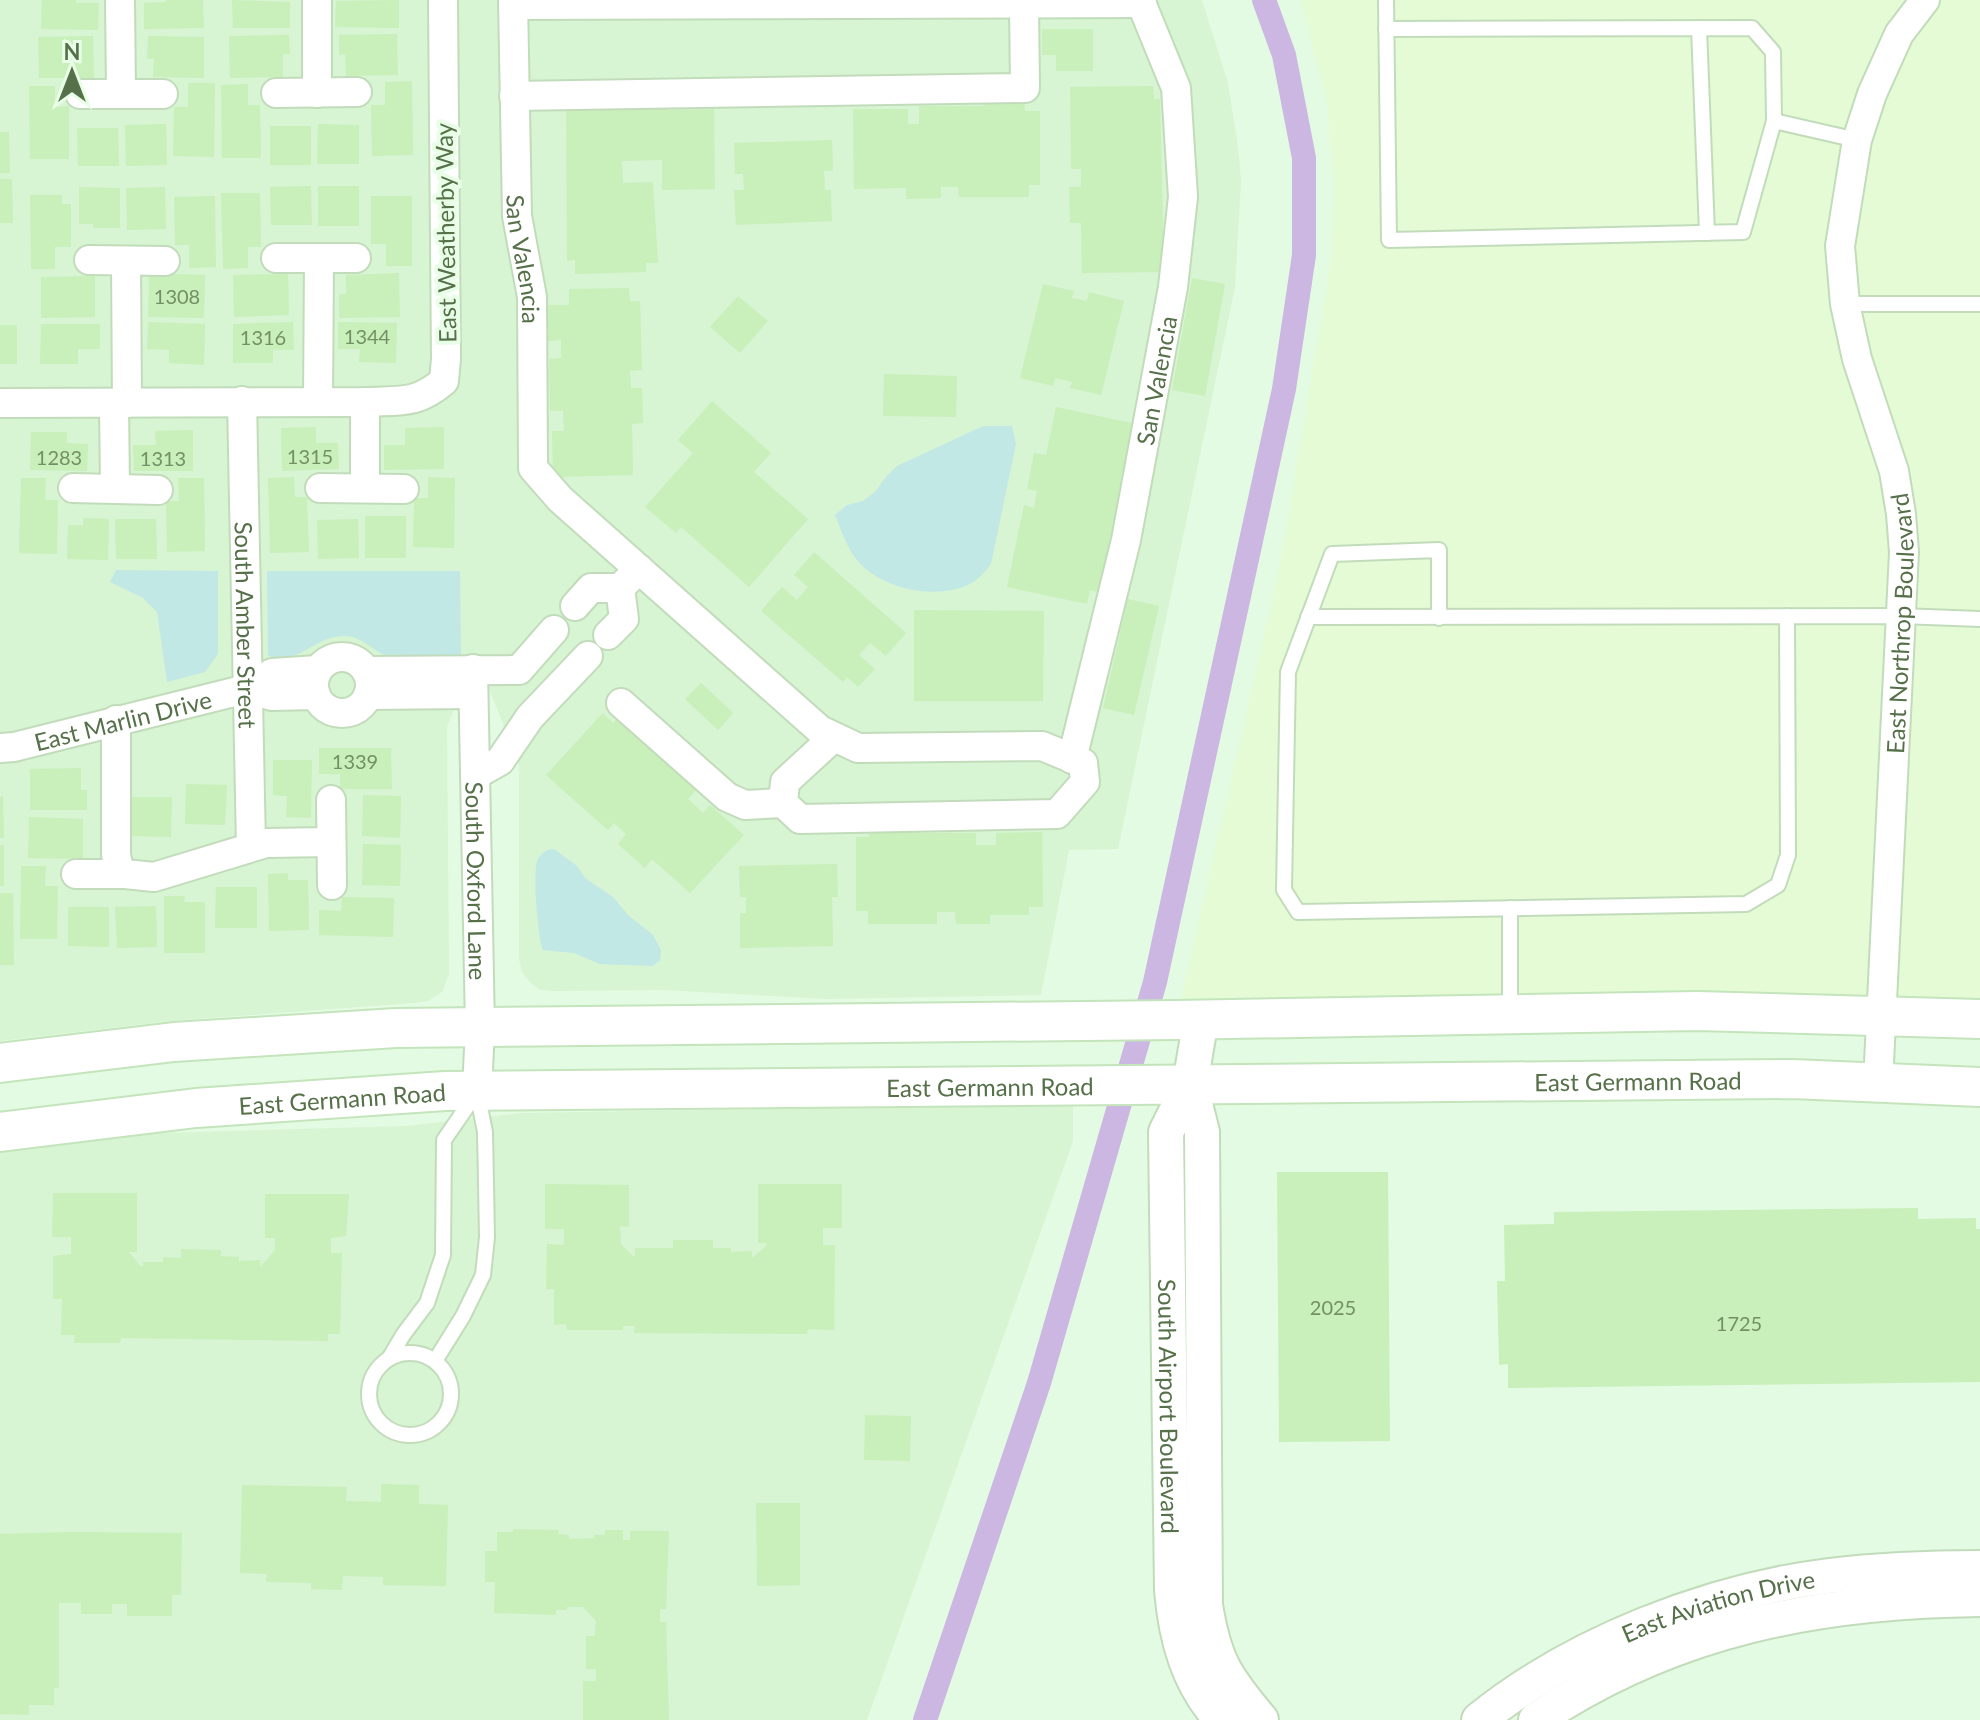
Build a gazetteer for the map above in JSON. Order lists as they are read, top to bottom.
{
  "streets": {
    "main road": ["East Germann Road"],
    "street": [
      "East Weatherby Way",
      "San Valencia",
      "South Amber Street",
      "East Northrop Boulevard",
      "East Marlin Drive",
      "South Oxford Lane",
      "South Airport Boulevard",
      "East Aviation Drive"
    ]
  },
  "crossings": [
    ["East Weatherby Way", "South Amber Street"],
    ["South Amber Street", "East Marlin Drive"],
    ["East Northrop Boulevard", "East Germann Road"],
    ["East Marlin Drive", "South Oxford Lane"],
    ["South Oxford Lane", "East Germann Road"],
    ["East Germann Road", "South Airport Boulevard"]
  ],
  "house_numbers": [
    "1308",
    "1344",
    "1316",
    "1315",
    "1283",
    "1313",
    "1339",
    "2025",
    "1725"
  ],
  "north": "top"
}
